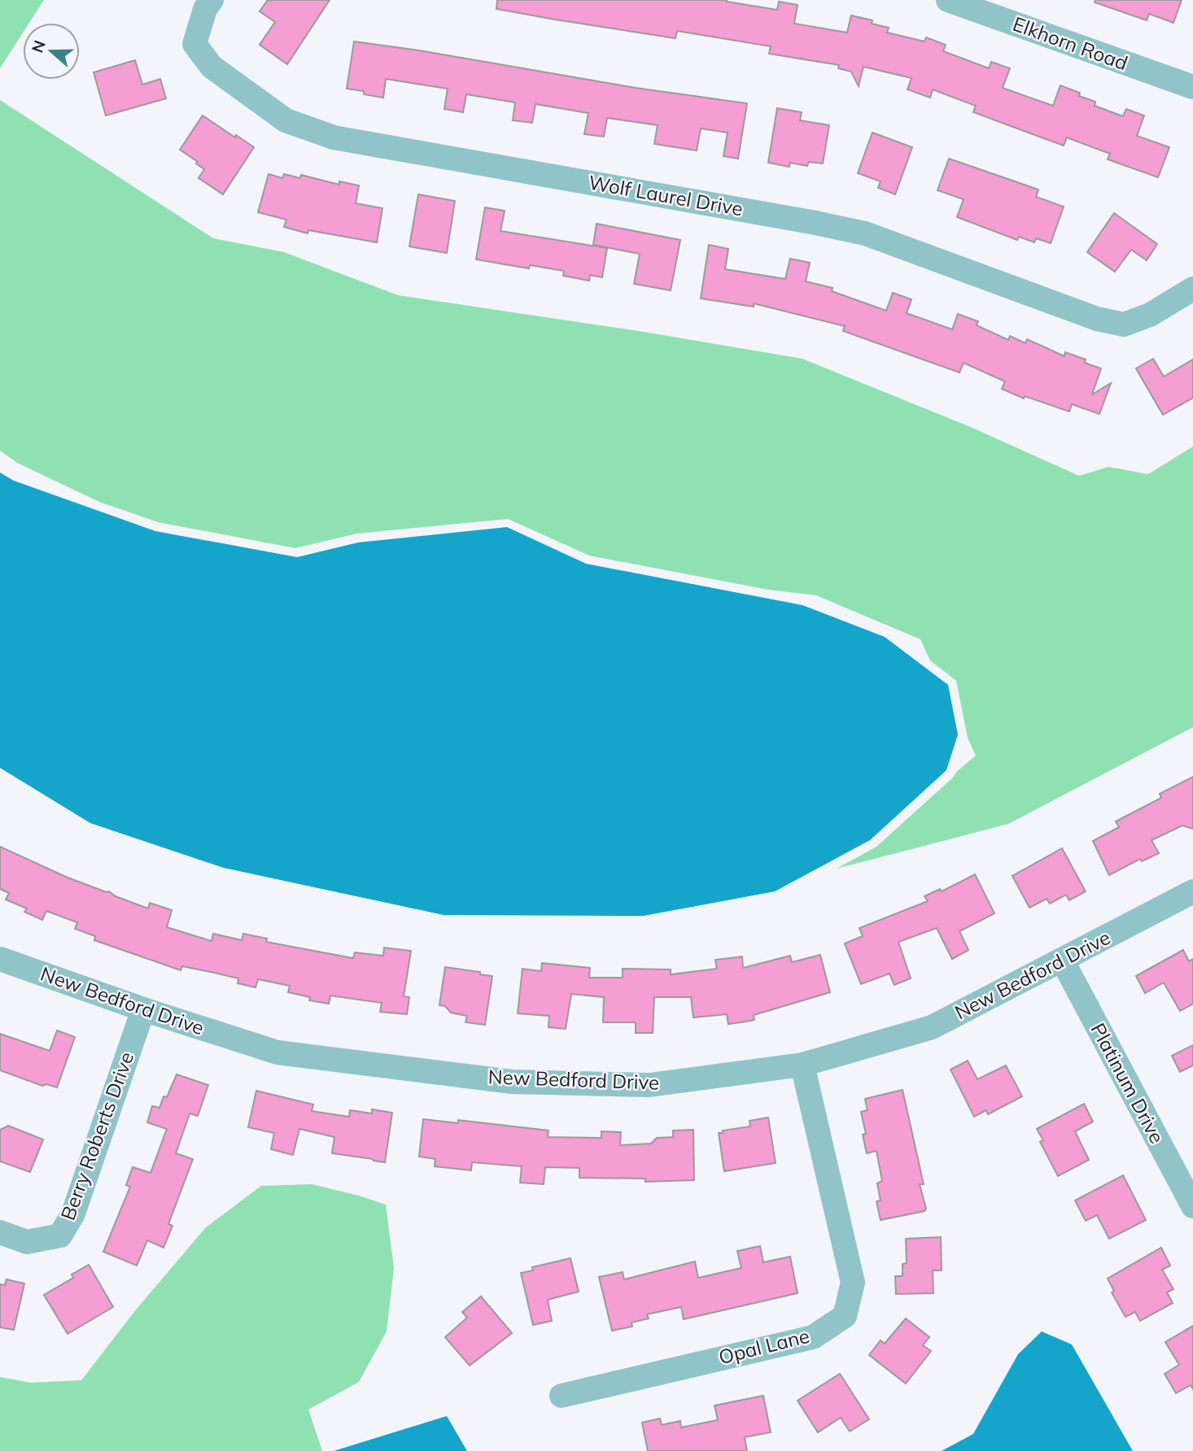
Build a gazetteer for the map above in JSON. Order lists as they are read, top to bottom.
{
  "streets": {
    "street": [
      "Elkhorn Road",
      "Wolf Laurel Drive",
      "New Bedford Drive",
      "Platinum Drive",
      "Berry Roberts Drive",
      "Opal Lane"
    ]
  },
  "crossings": [
    ["New Bedford Drive", "Platinum Drive"],
    ["New Bedford Drive", "Berry Roberts Drive"],
    ["New Bedford Drive", "Opal Lane"]
  ],
  "north": "left"
}
